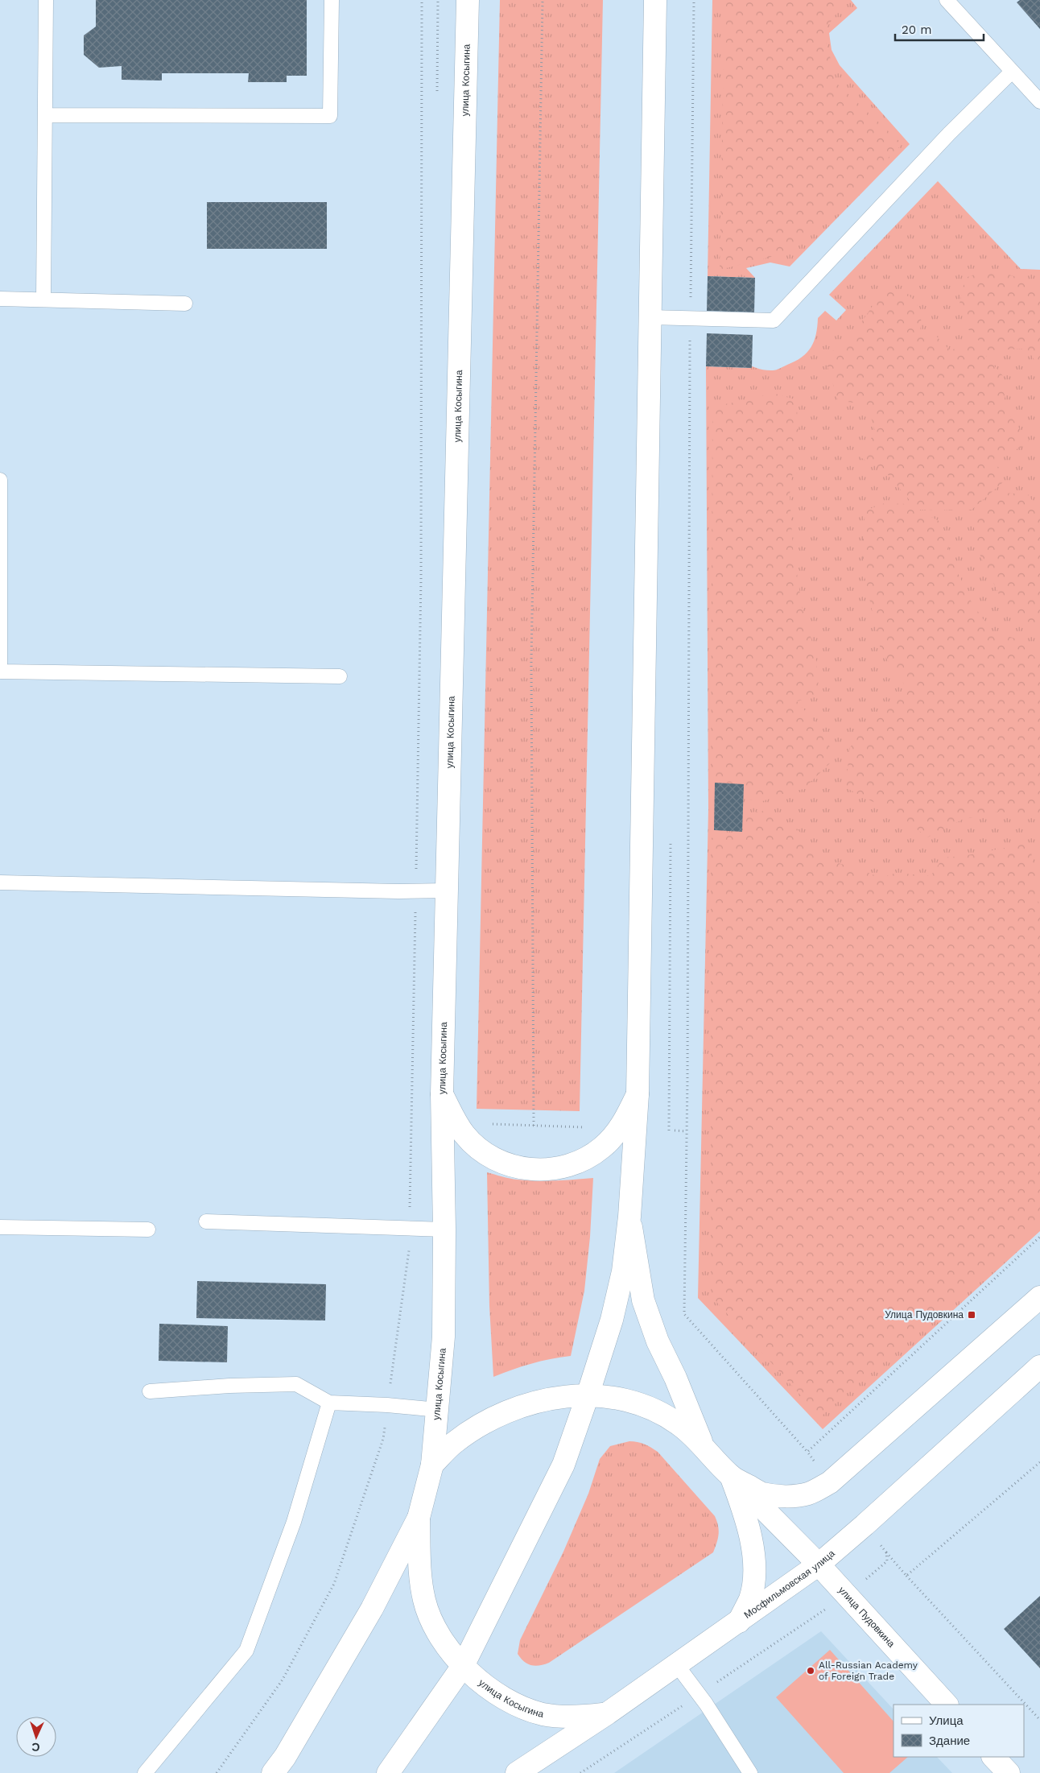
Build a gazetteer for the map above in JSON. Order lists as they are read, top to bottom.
{
  "streets": {
    "main road": ["улица Косыгина", "Мосфильмовская улица", "улица Пудовкина"]
  },
  "crossings": [
    ["улица Косыгина", "Мосфильмовская улица"],
    ["Мосфильмовская улица", "улица Пудовкина"]
  ],
  "places": {
    "transit": ["Улица Пудовкина"],
    "other": ["All-Russian Academy of Foreign Trade"]
  },
  "legend": ["Улица", "Здание"],
  "scale_bar": "20 m",
  "north": "bottom"
}
